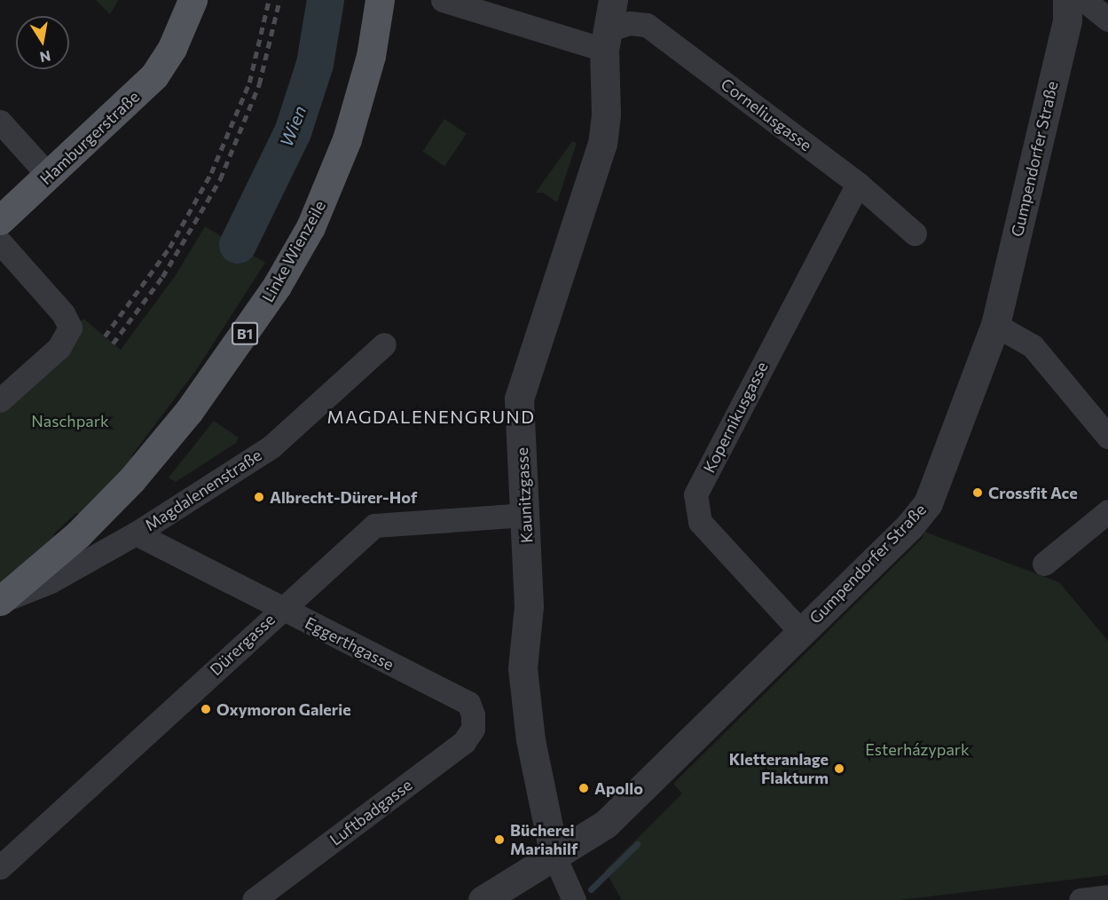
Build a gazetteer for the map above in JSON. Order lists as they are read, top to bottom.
{
  "streets": {
    "main road": ["Hamburgerstraße", "Linke Wienzeile", "B1"],
    "street": [
      "Corneliusgasse",
      "Gumpendorfer Straße",
      "Kopernikusgasse",
      "Magdalenenstraße",
      "Kaunitzgasse",
      "Eggerthgasse",
      "Dürergasse",
      "Luftbadgasse"
    ]
  },
  "crossings": [
    ["Corneliusgasse", "Kopernikusgasse"],
    ["Corneliusgasse", "Kaunitzgasse"],
    ["Gumpendorfer Straße", "Kopernikusgasse"],
    ["Gumpendorfer Straße", "Kaunitzgasse"],
    ["Linke Wienzeile", "Magdalenenstraße"],
    ["Magdalenenstraße", "Eggerthgasse"],
    ["Kaunitzgasse", "Dürergasse"],
    ["Eggerthgasse", "Dürergasse"],
    ["Eggerthgasse", "Luftbadgasse"]
  ],
  "districts": ["MAGDALENENGRUND"],
  "water": ["Wien"],
  "parks": ["Naschpark", "Esterházypark"],
  "places": [
    "Crossfit Ace",
    "Albrecht-Dürer-Hof",
    "Oxymoron Galerie",
    "Kletteranlage Flakturm",
    "Apollo",
    "Bücherei Mariahilf"
  ],
  "north": "bottom"
}
